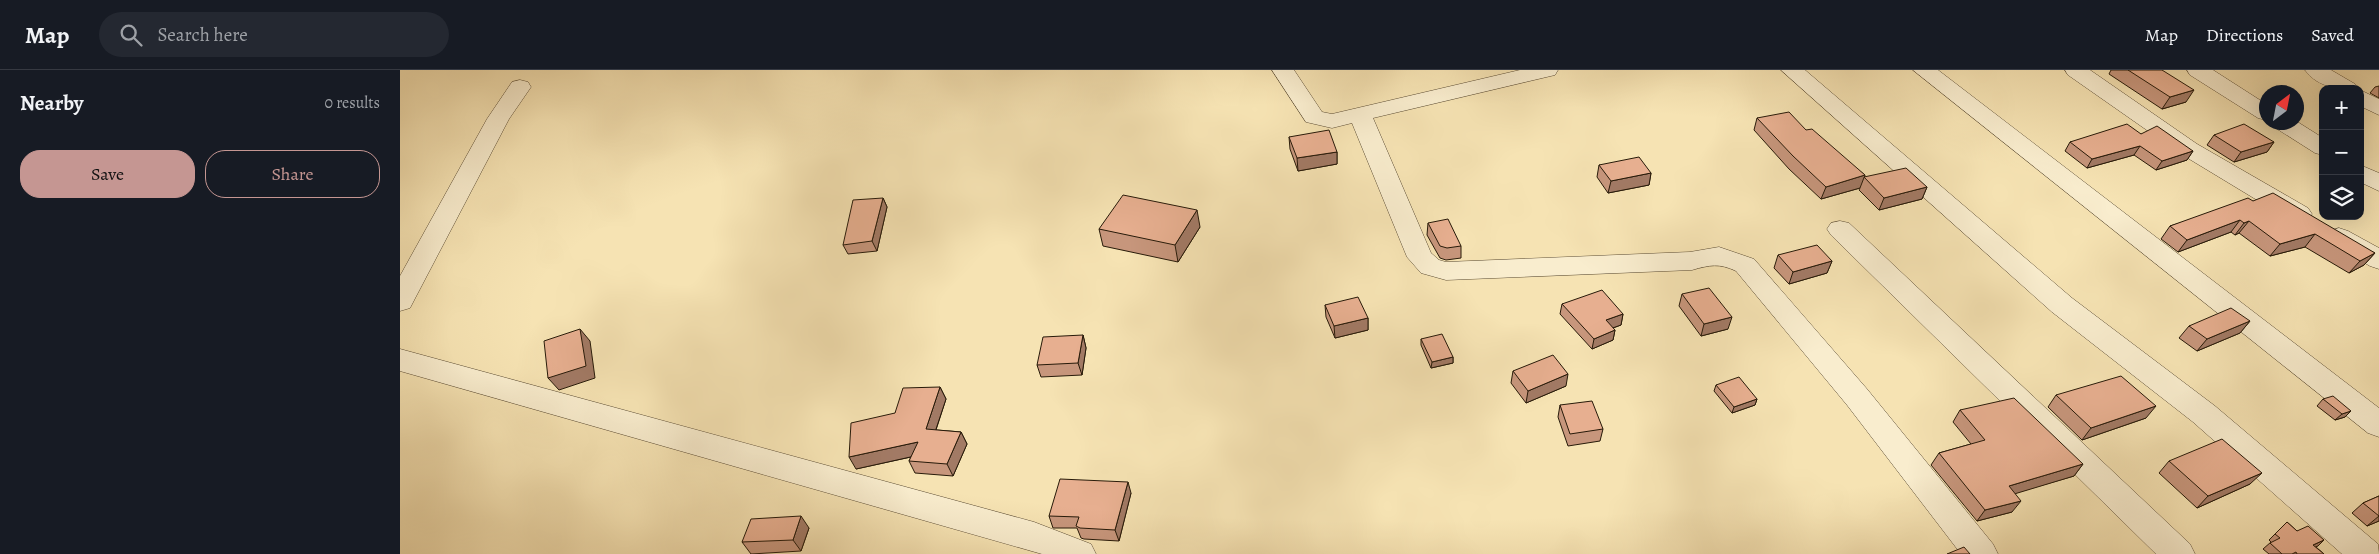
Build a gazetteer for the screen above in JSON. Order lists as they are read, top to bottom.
{
  "north": "top right",
  "page": {
    "header": "Map",
    "search": "Search here",
    "nav": ["Map", "Directions", "Saved"],
    "heading": ["Nearby", "0 results"],
    "map_buttons": ["+", "−"],
    "buttons": ["Save", "Share"]
  }
}
